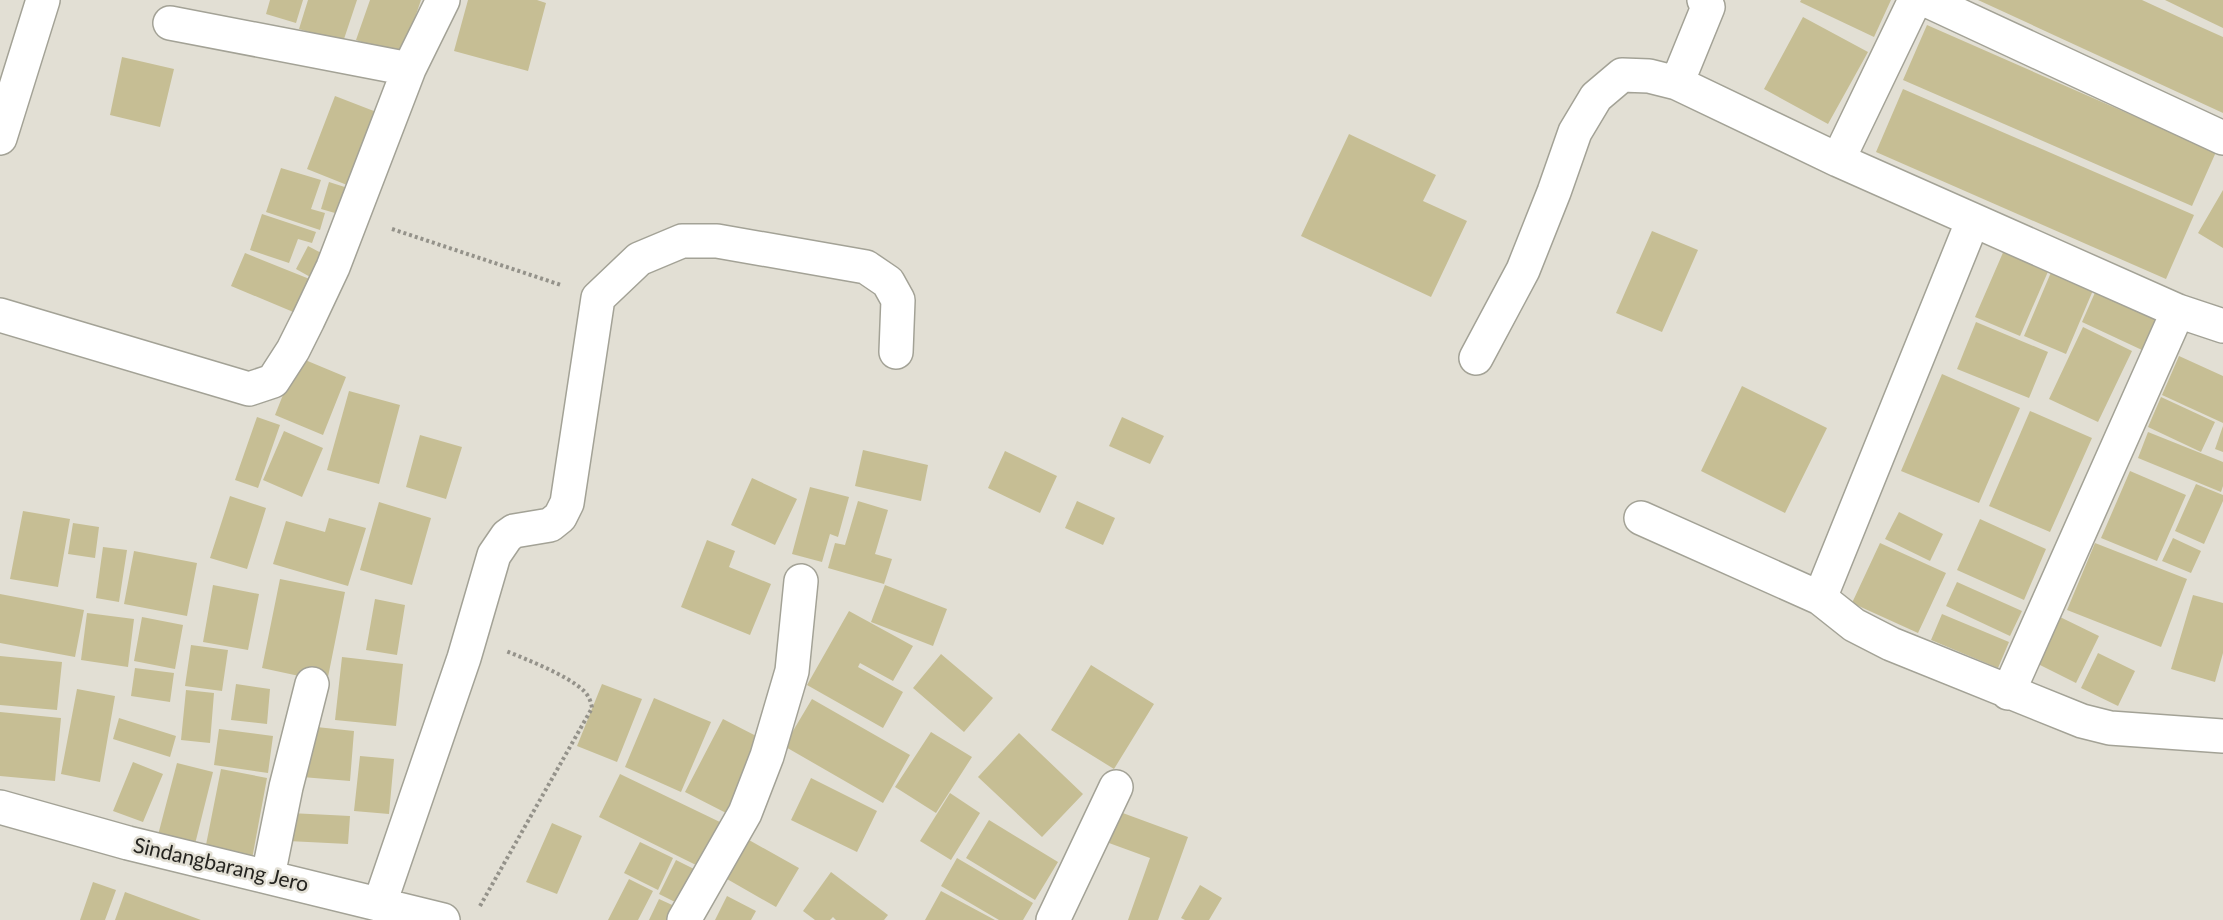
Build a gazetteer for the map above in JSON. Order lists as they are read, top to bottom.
{
  "streets": {
    "street": ["Sindangbarang Jero"]
  }
}
